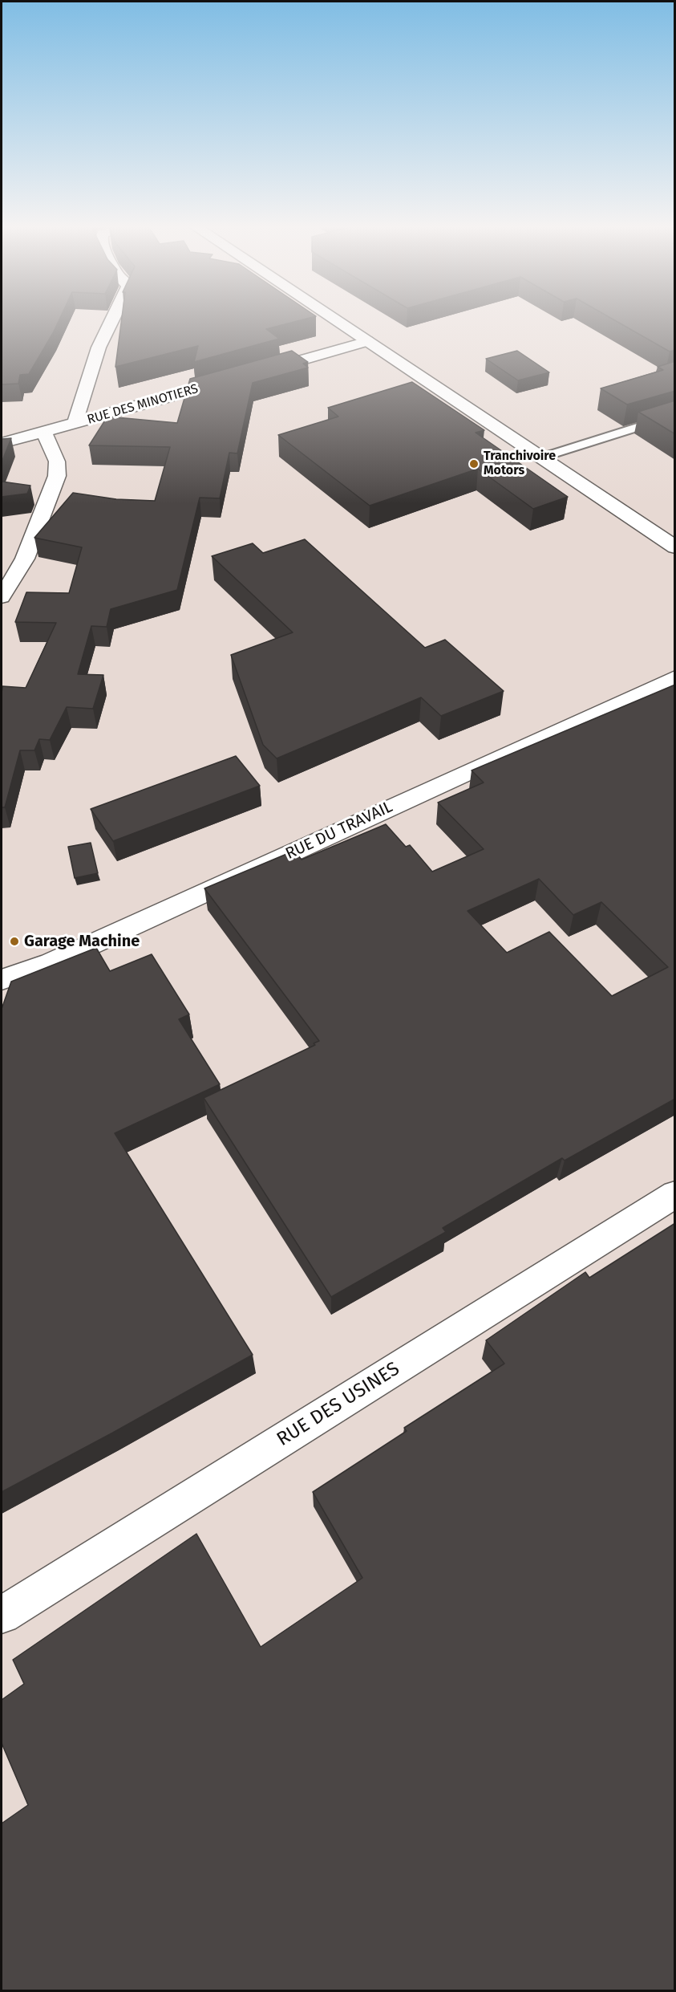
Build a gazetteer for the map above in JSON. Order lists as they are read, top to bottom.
{
  "streets": {
    "street": ["RUE DES MINOTIERS", "RUE DU TRAVAIL", "RUE DES USINES"]
  },
  "places": ["Tranchivoire Motors", "Garage Machine"]
}
